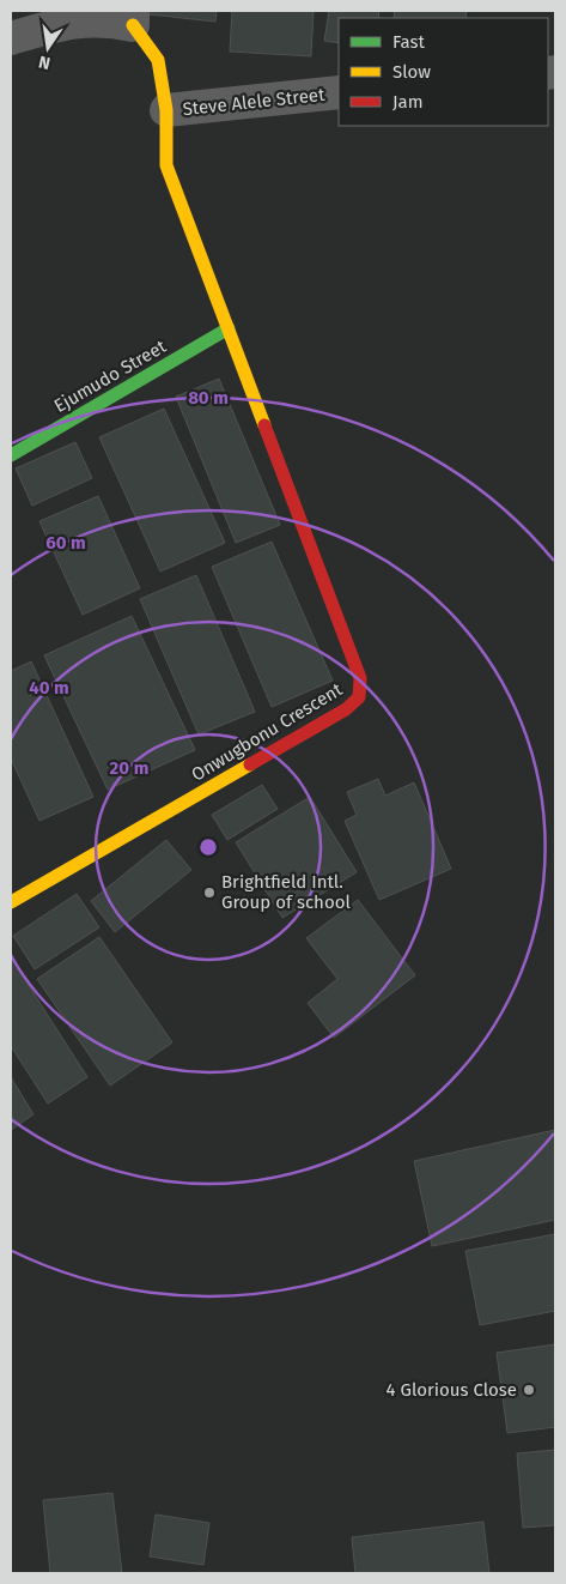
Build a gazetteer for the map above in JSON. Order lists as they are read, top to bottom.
{
  "streets": {
    "street": ["Steve Alele Street", "Ejumudo Street", "Onwugbonu Crescent"]
  },
  "crossings": [
    ["Ejumudo Street", "Onwugbonu Crescent"]
  ],
  "places": ["Brightfield Intl. Group of school", "4 Glorious Close"],
  "legend": ["Fast", "Slow", "Jam"],
  "north": "bottom",
  "rings": [
    "80 m",
    "60 m",
    "40 m",
    "20 m"
  ]
}
